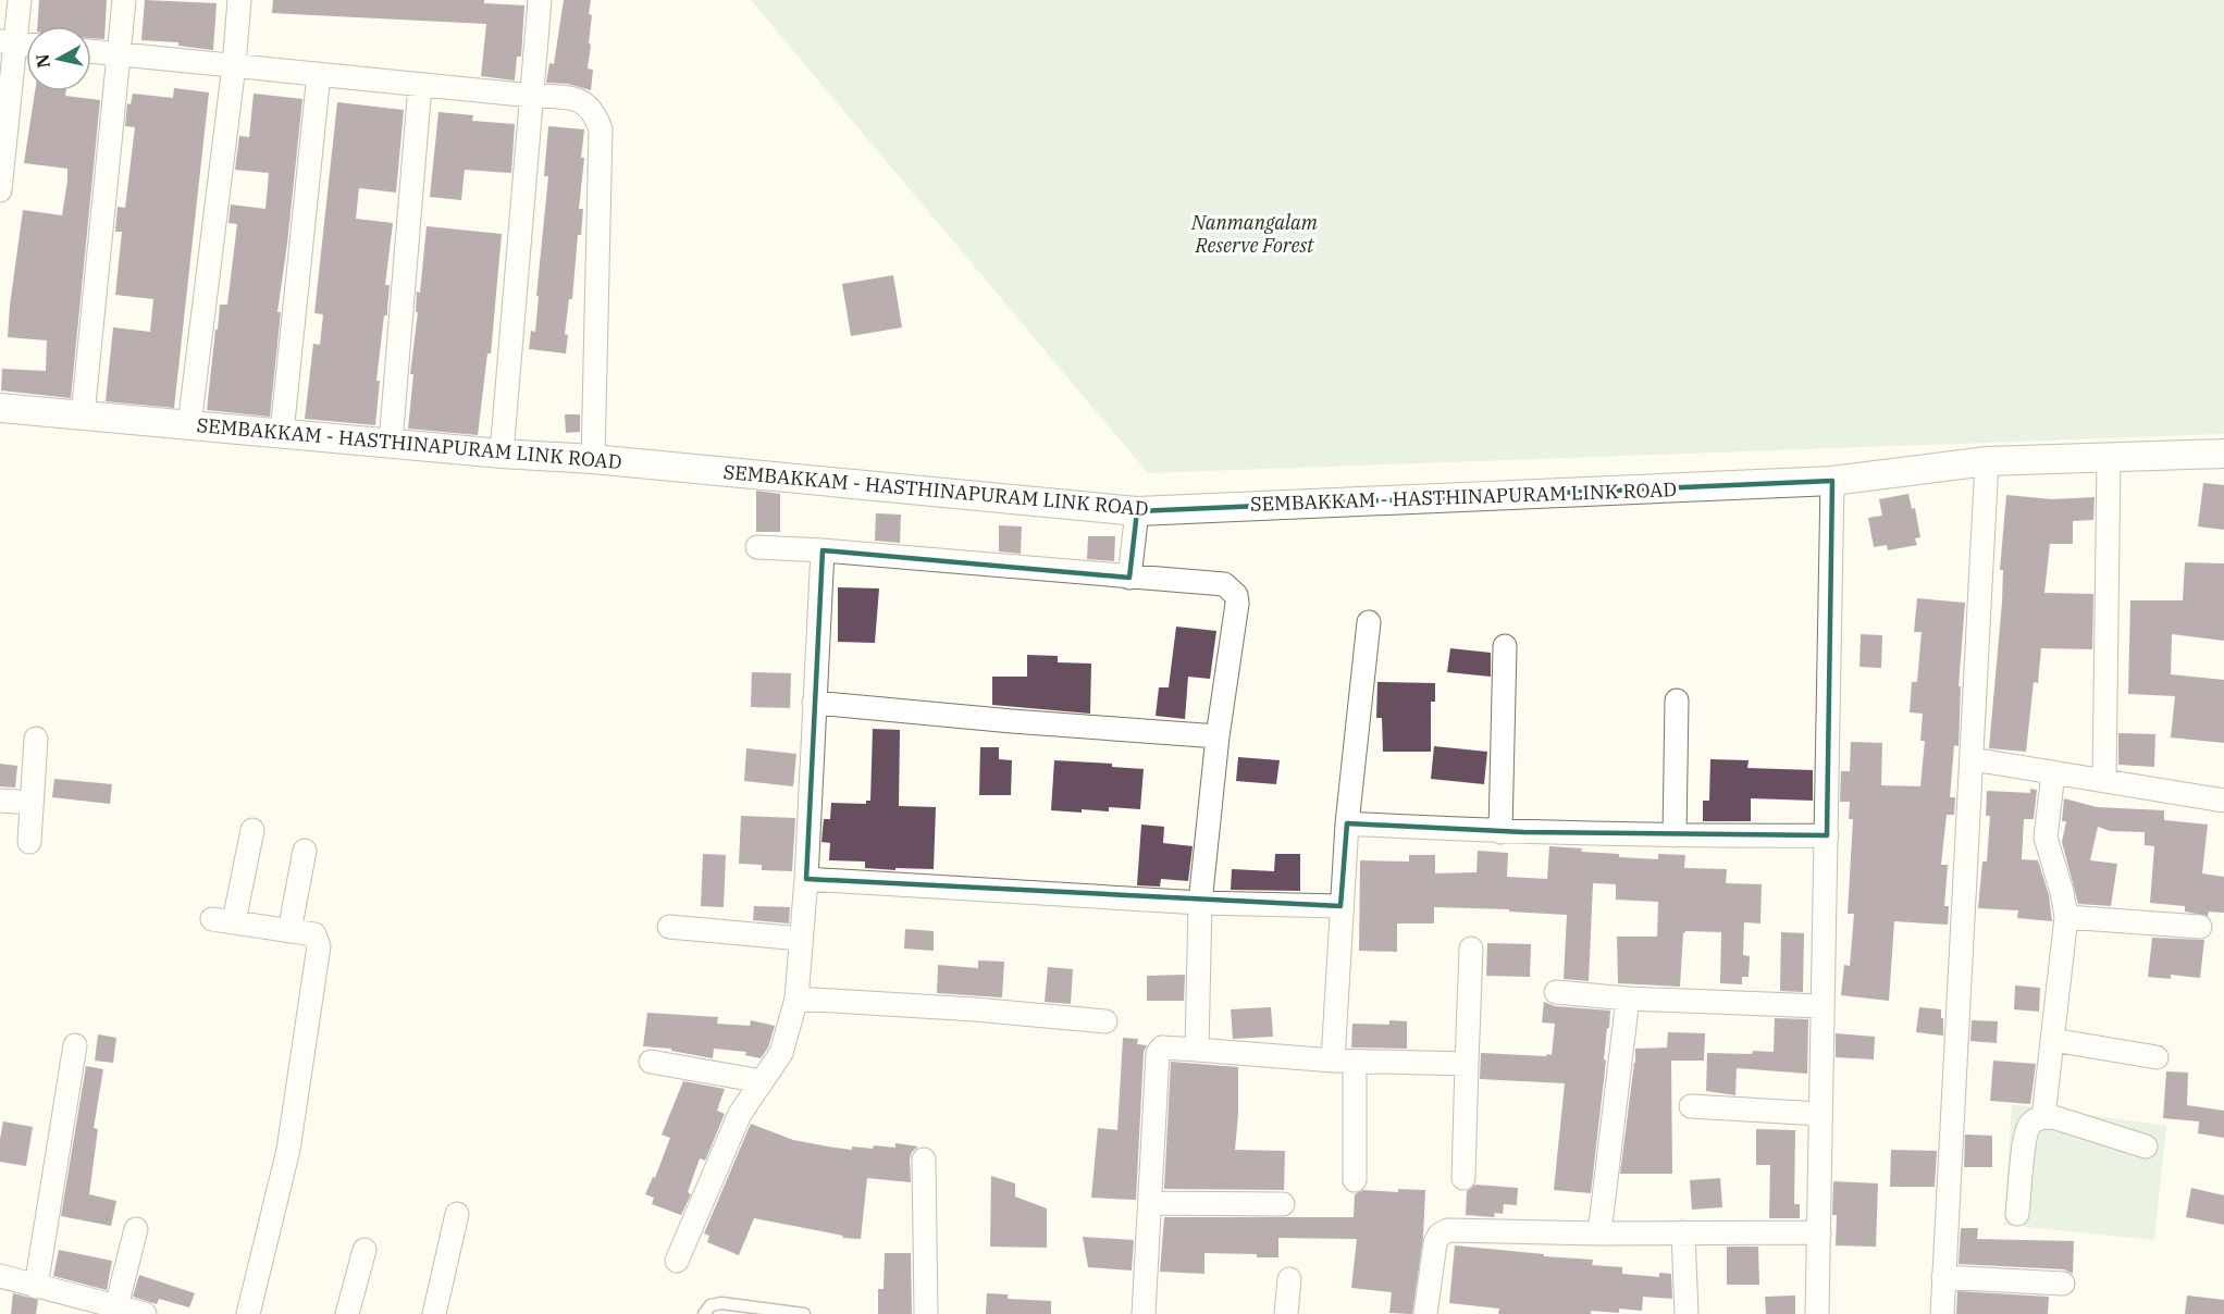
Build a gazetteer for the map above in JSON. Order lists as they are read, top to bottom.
{
  "streets": {
    "street": ["SEMBAKKAM - HASTHINAPURAM LINK ROAD"]
  },
  "parks": ["Nanmangalam Reserve Forest"],
  "north": "left"
}
